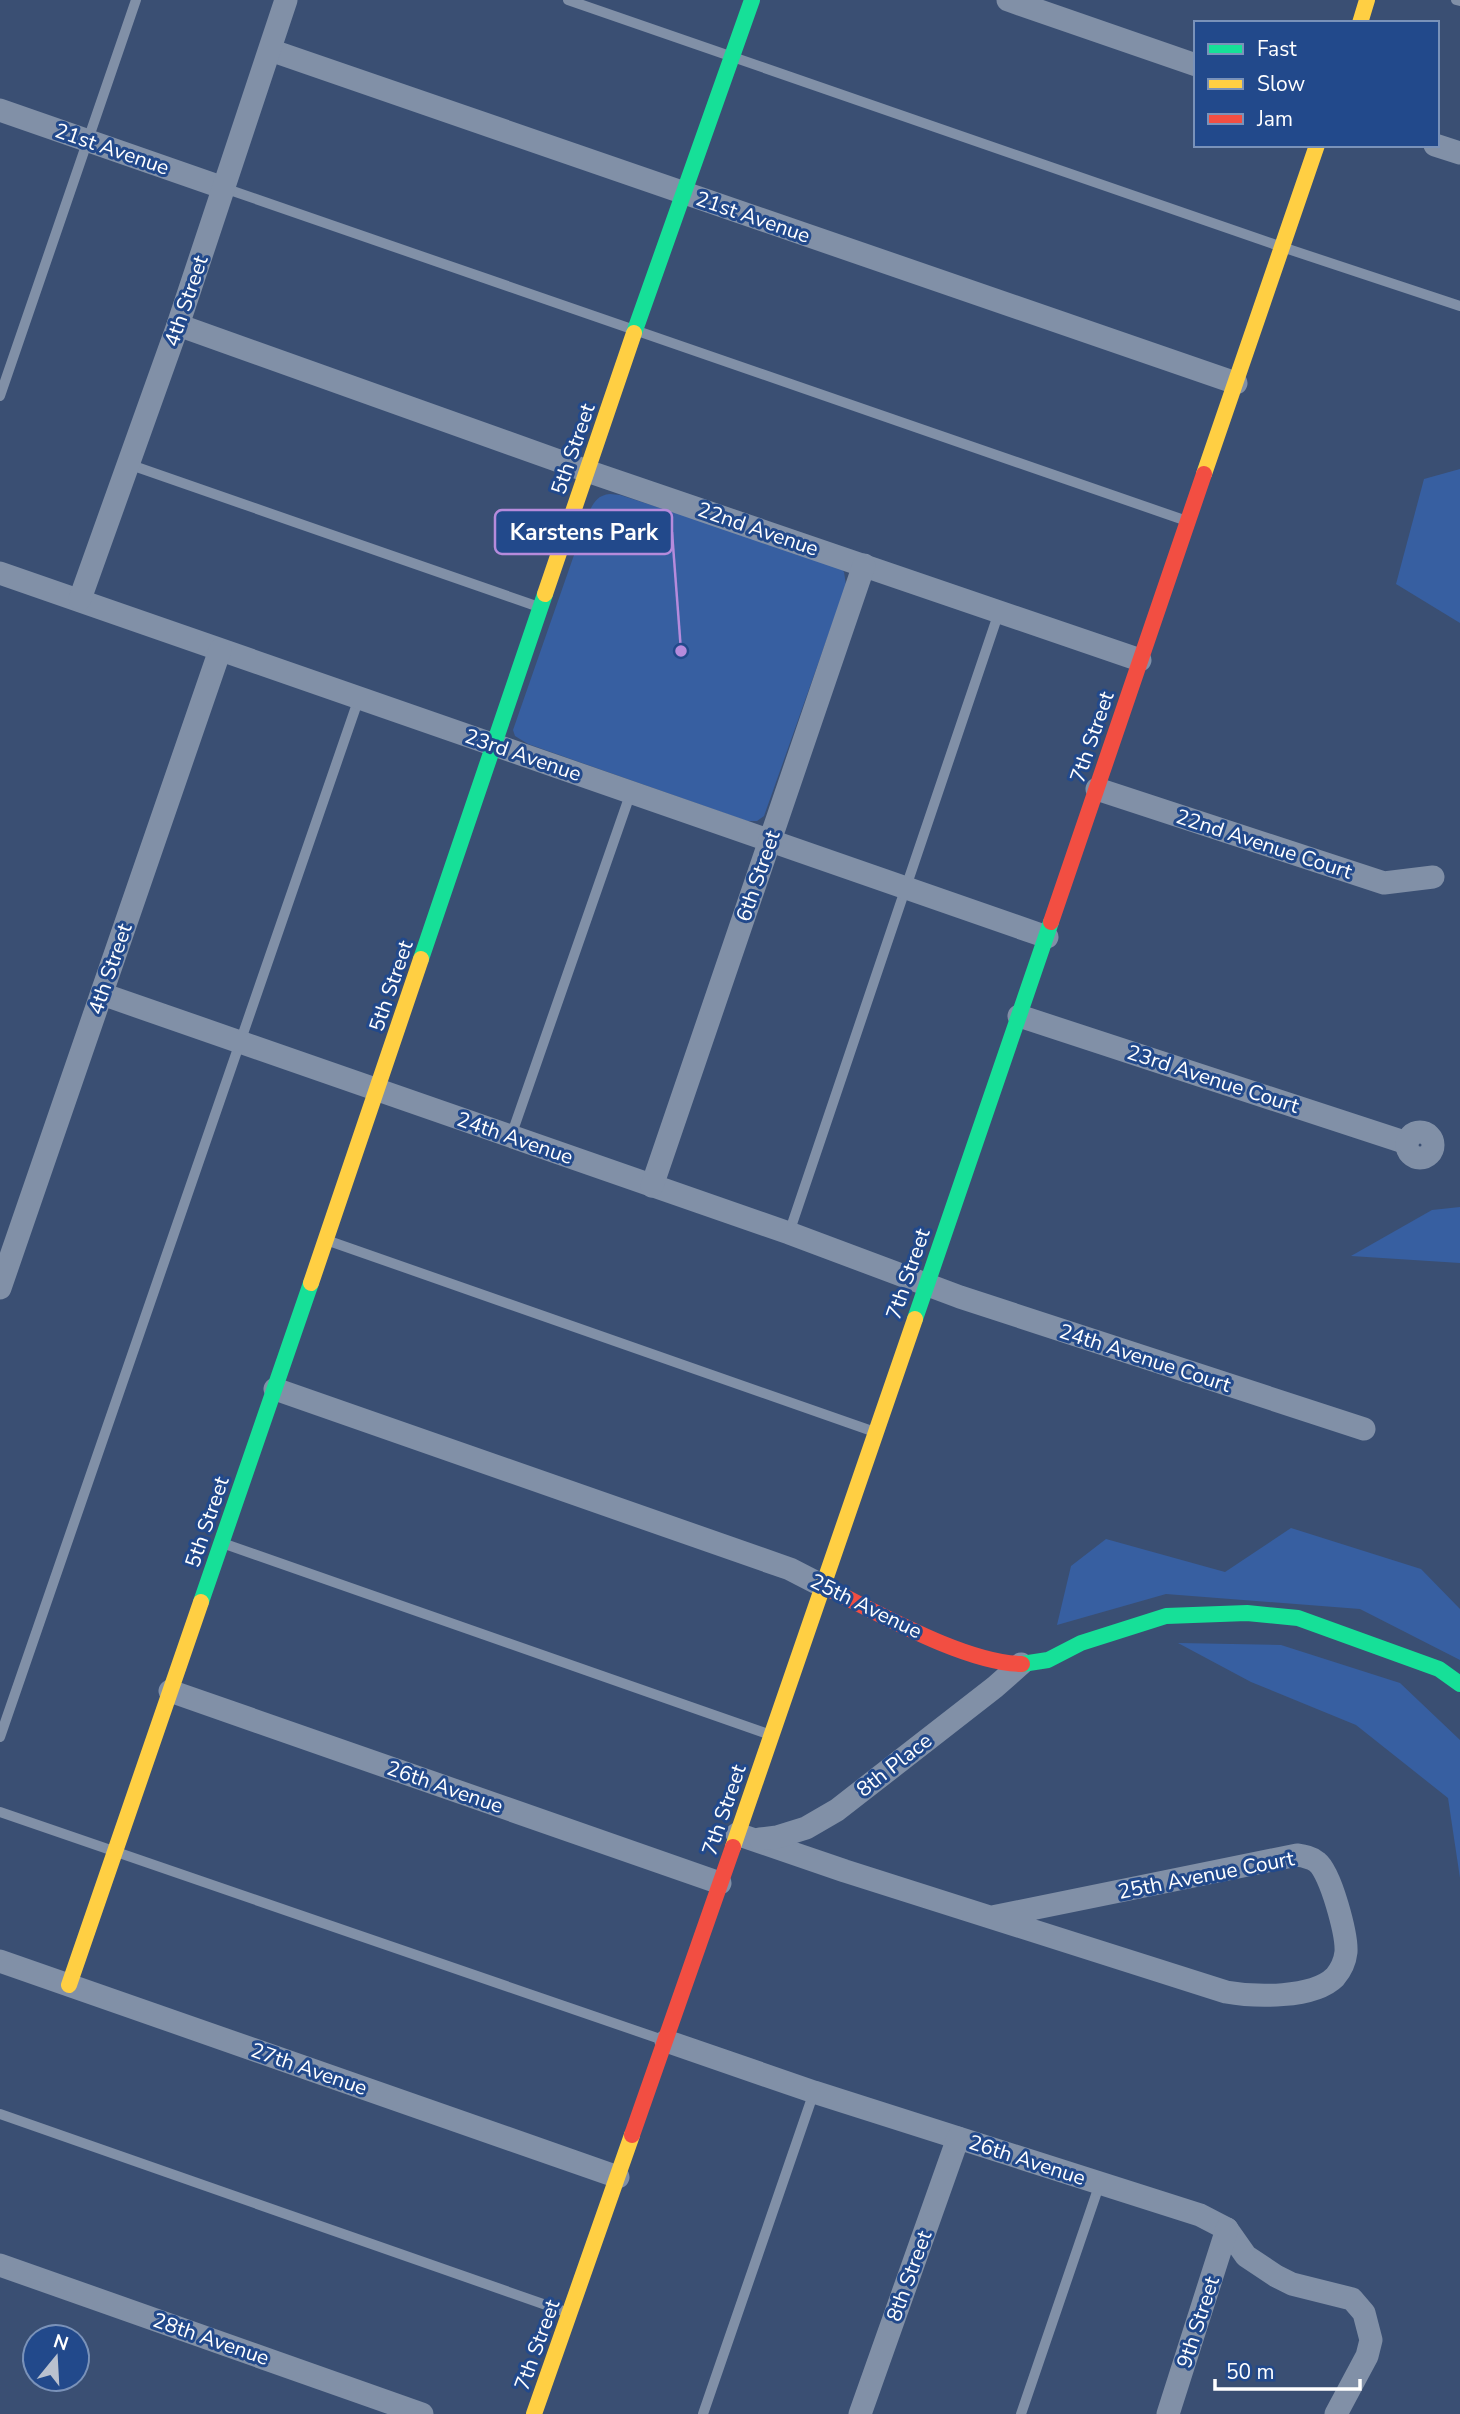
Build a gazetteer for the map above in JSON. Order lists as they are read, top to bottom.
{
  "streets": {
    "street": [
      "21st Avenue",
      "4th Street",
      "5th Street",
      "22nd Avenue",
      "7th Street",
      "23rd Avenue",
      "22nd Avenue Court",
      "6th Street",
      "23rd Avenue Court",
      "24th Avenue",
      "24th Avenue Court",
      "25th Avenue",
      "8th Place",
      "26th Avenue",
      "25th Avenue Court",
      "27th Avenue",
      "8th Street",
      "9th Street",
      "28th Avenue"
    ]
  },
  "crossings": [
    ["21st Avenue", "4th Street"],
    ["21st Avenue", "5th Street"],
    ["21st Avenue", "7th Street"],
    ["4th Street", "22nd Avenue"],
    ["4th Street", "23rd Avenue"],
    ["4th Street", "24th Avenue"],
    ["5th Street", "22nd Avenue"],
    ["5th Street", "23rd Avenue"],
    ["5th Street", "24th Avenue"],
    ["5th Street", "25th Avenue"],
    ["5th Street", "26th Avenue"],
    ["5th Street", "27th Avenue"],
    ["22nd Avenue", "7th Street"],
    ["22nd Avenue", "6th Street"],
    ["7th Street", "23rd Avenue"],
    ["7th Street", "22nd Avenue Court"],
    ["7th Street", "23rd Avenue Court"],
    ["7th Street", "24th Avenue"],
    ["7th Street", "24th Avenue Court"],
    ["7th Street", "25th Avenue"],
    ["7th Street", "8th Place"],
    ["7th Street", "26th Avenue"],
    ["7th Street", "25th Avenue Court"],
    ["7th Street", "27th Avenue"],
    ["23rd Avenue", "6th Street"],
    ["6th Street", "24th Avenue"],
    ["24th Avenue", "24th Avenue Court"],
    ["25th Avenue", "8th Place"],
    ["8th Place", "25th Avenue Court"],
    ["26th Avenue", "8th Street"],
    ["26th Avenue", "9th Street"]
  ],
  "places": ["Karstens Park"],
  "legend": ["Fast", "Slow", "Jam"],
  "scale_bar": "50 m",
  "north": "top"
}
